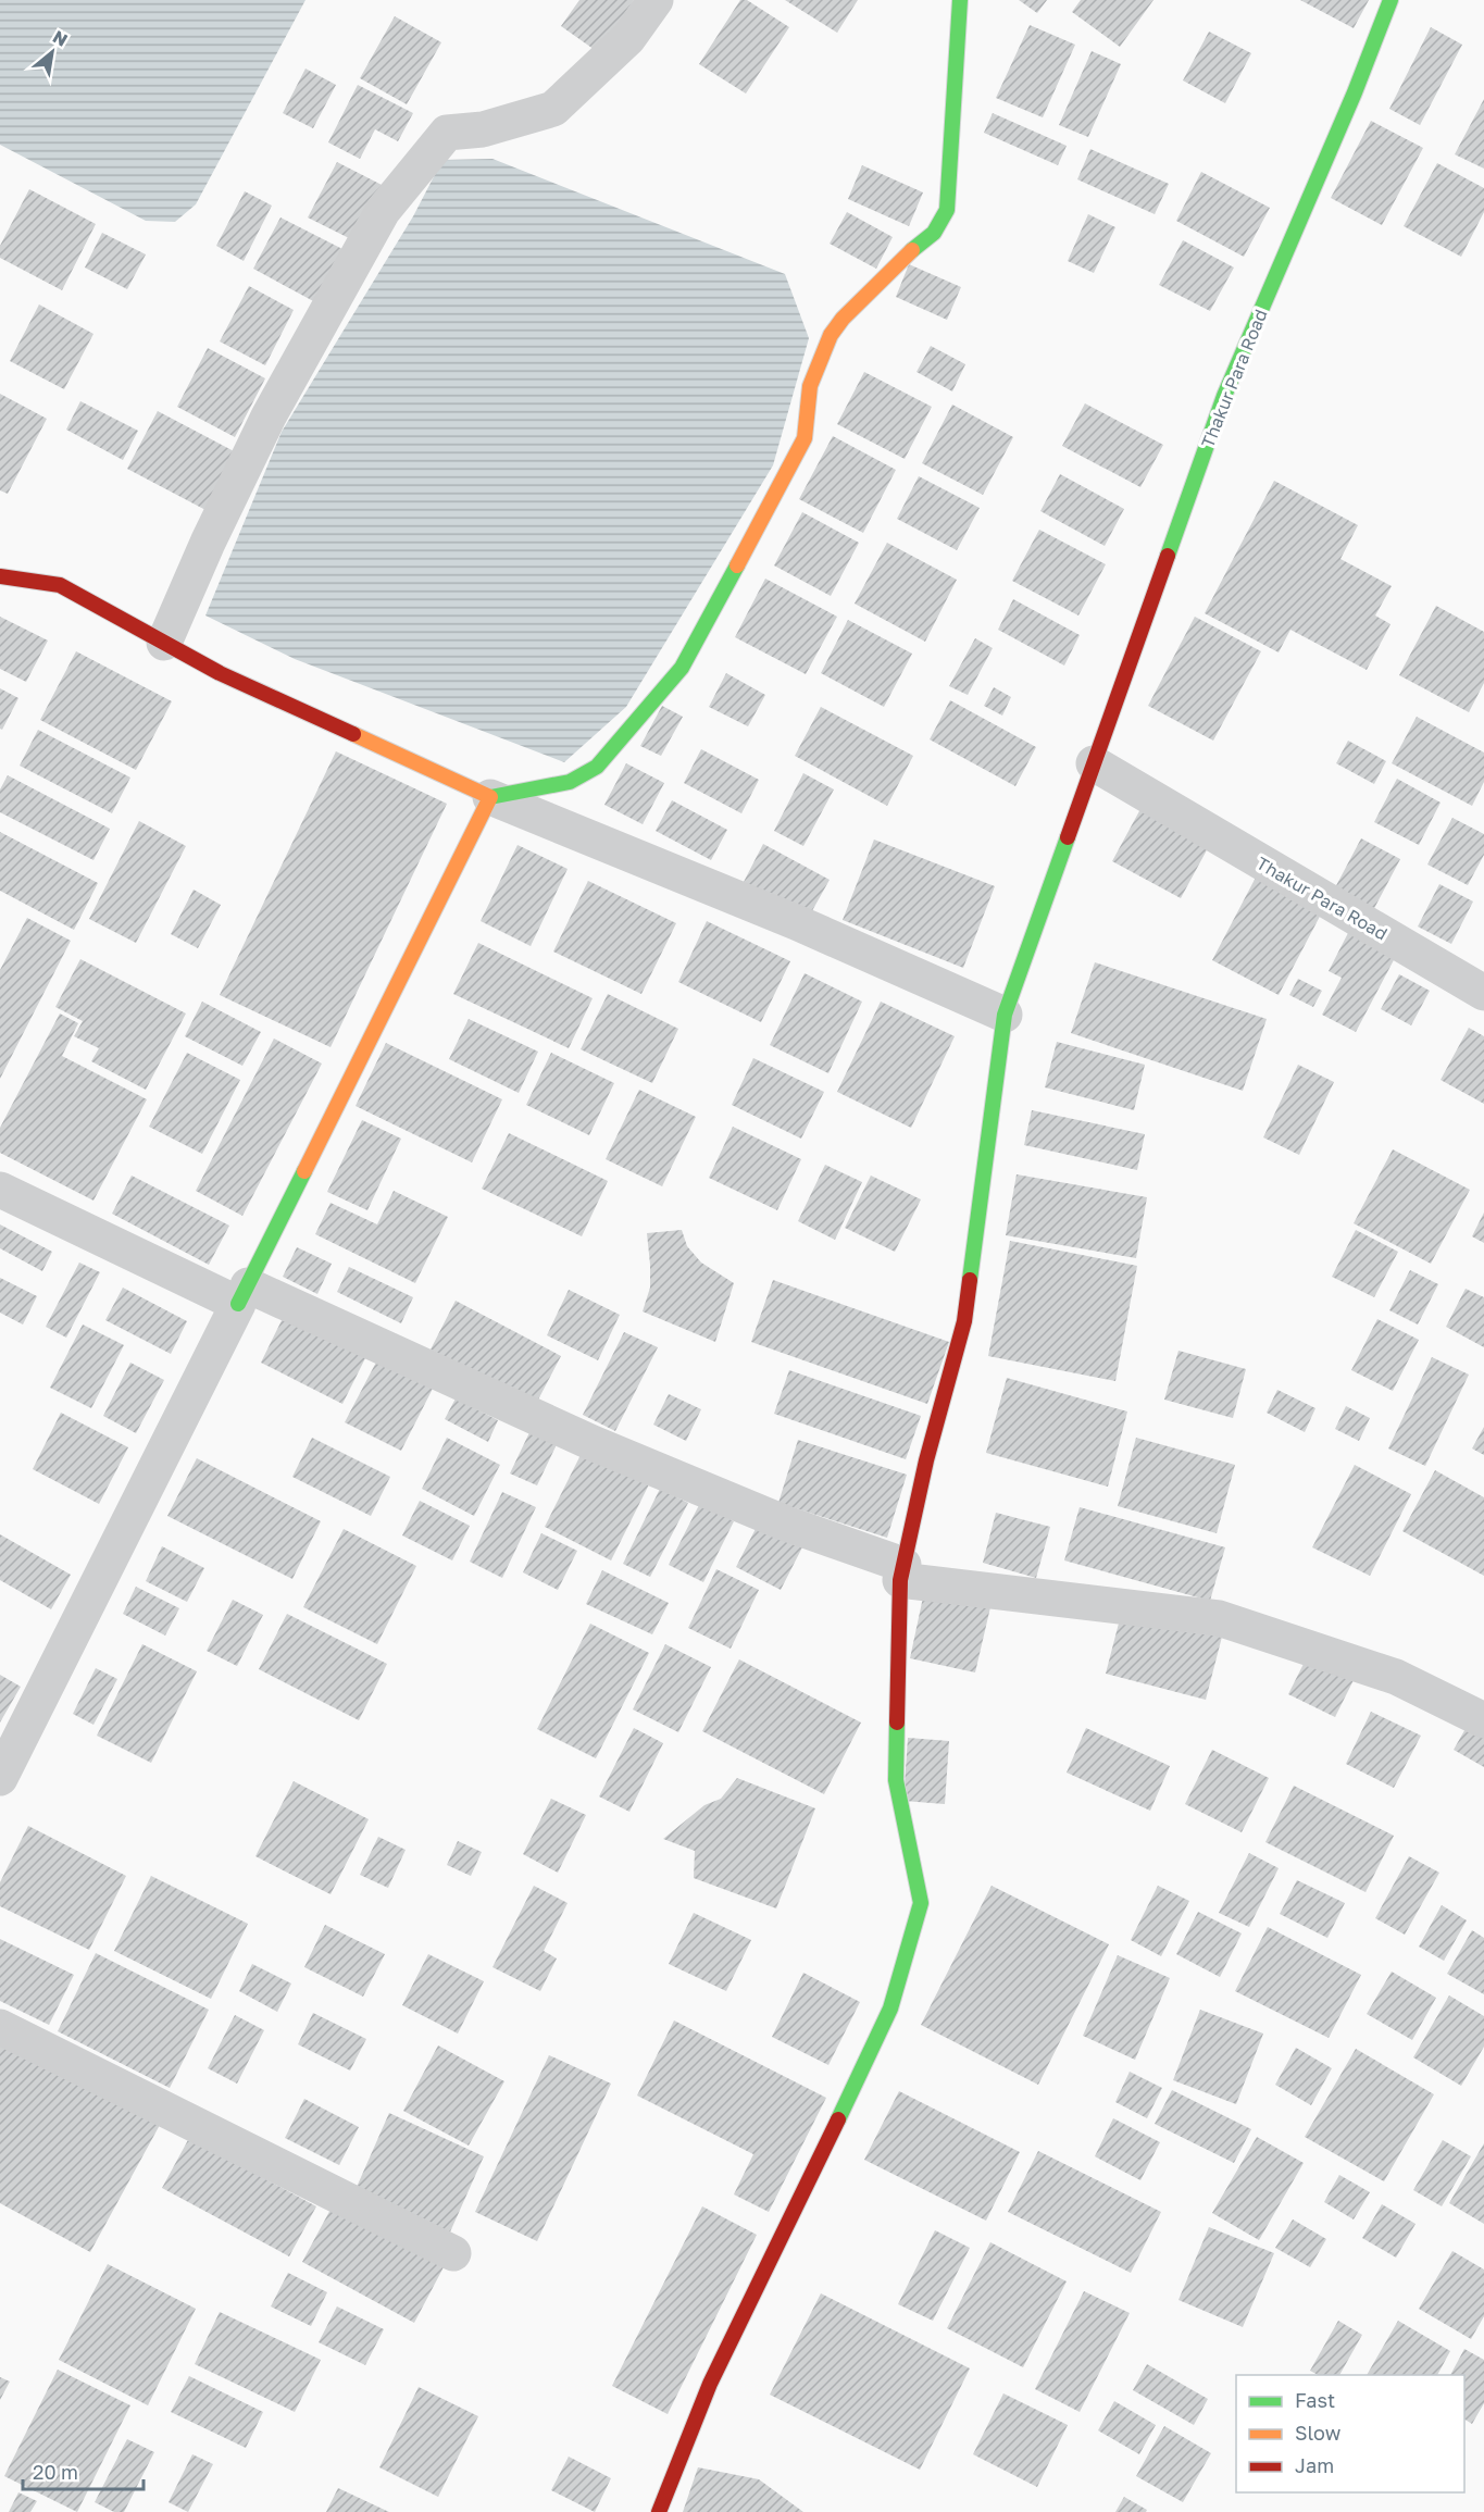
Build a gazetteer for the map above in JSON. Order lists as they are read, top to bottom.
{
  "streets": {
    "street": ["Thakur Para Road"]
  },
  "legend": ["Fast", "Slow", "Jam"],
  "scale_bar": "20 m",
  "north": "top right"
}
